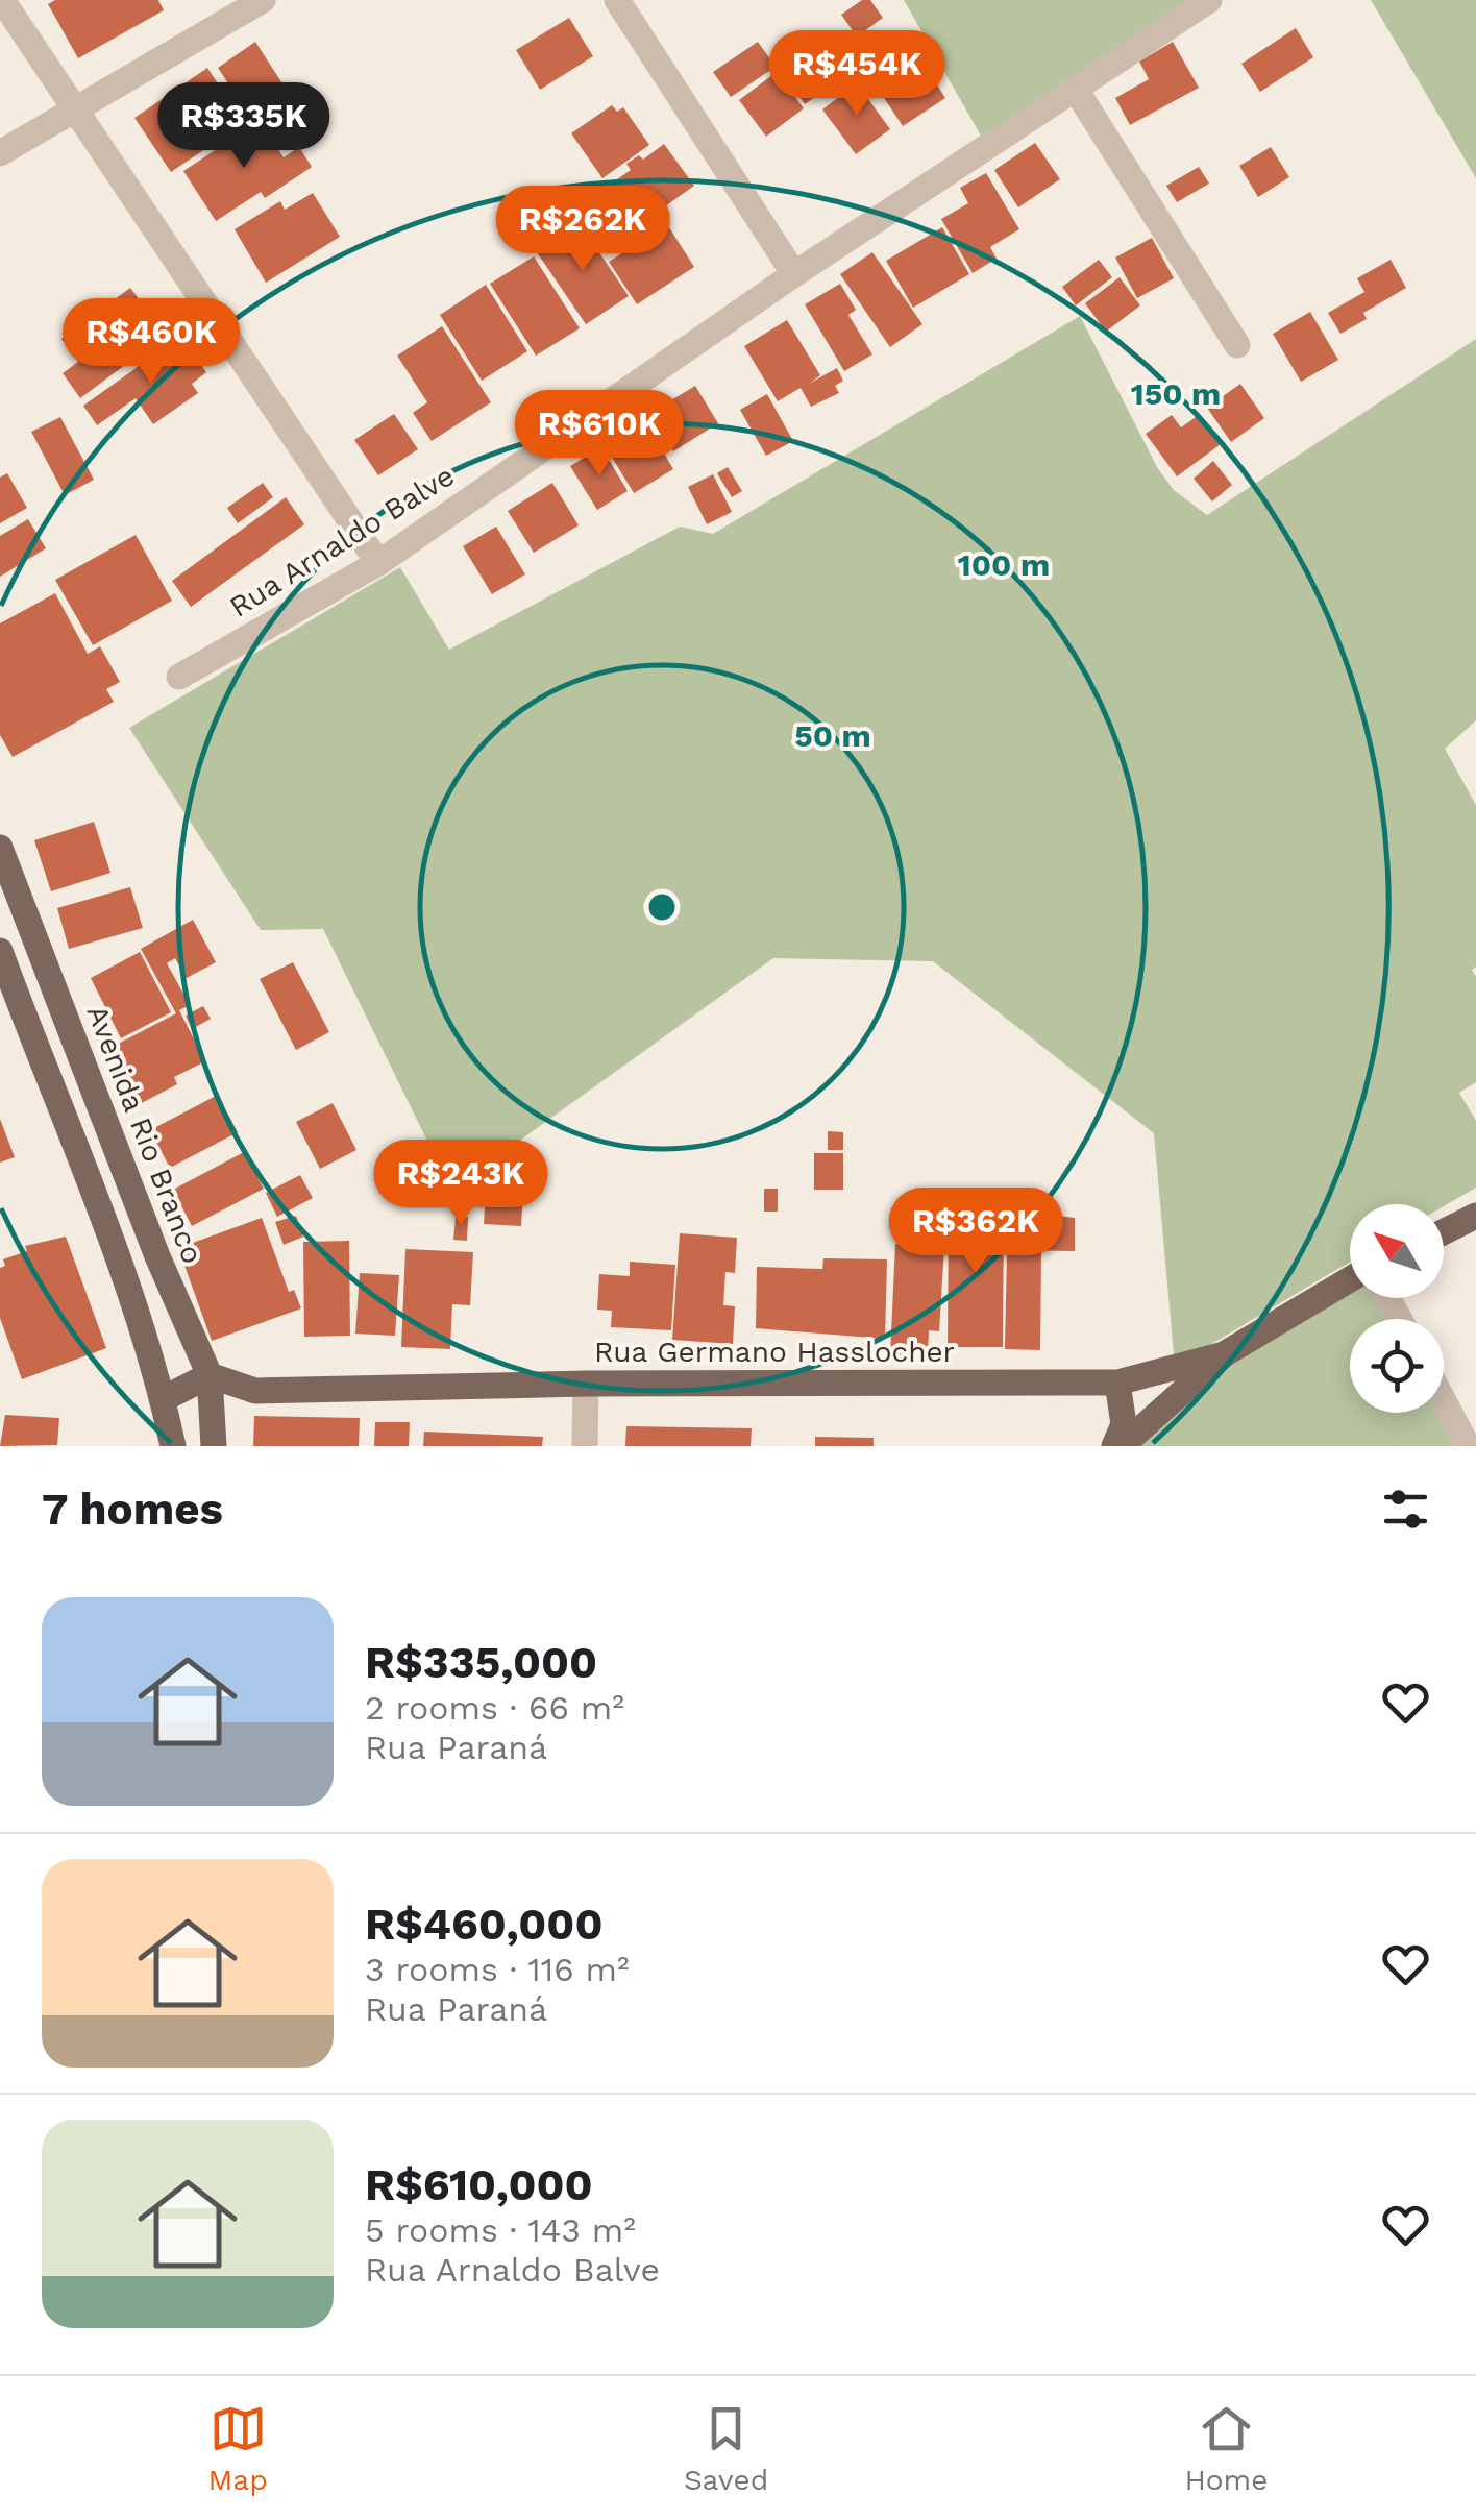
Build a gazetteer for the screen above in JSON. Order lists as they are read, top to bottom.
{
  "streets": {
    "main road": ["Avenida Rio Branco", "Rua Germano Hasslocher"],
    "street": ["Rua Arnaldo Balve"]
  },
  "crossings": [
    ["Avenida Rio Branco", "Rua Germano Hasslocher"]
  ],
  "north": "top left",
  "page": {
    "price": [
      "R$454K",
      "R$335K",
      "R$262K",
      "R$460K",
      "R$610K",
      "R$243K",
      "R$362K"
    ],
    "heading": "7 homes",
    "list": [
      {
        "name": "R$335,000",
        "note": "2 rooms · 66 m² · Rua Paraná"
      },
      {
        "name": "R$460,000",
        "note": "3 rooms · 116 m² · Rua Paraná"
      },
      {
        "name": "R$610,000",
        "note": "5 rooms · 143 m² · Rua Arnaldo Balve"
      }
    ],
    "tabs": ["Map", "Saved", "Home"]
  },
  "rings": ["150 m", "100 m", "50 m"]
}
